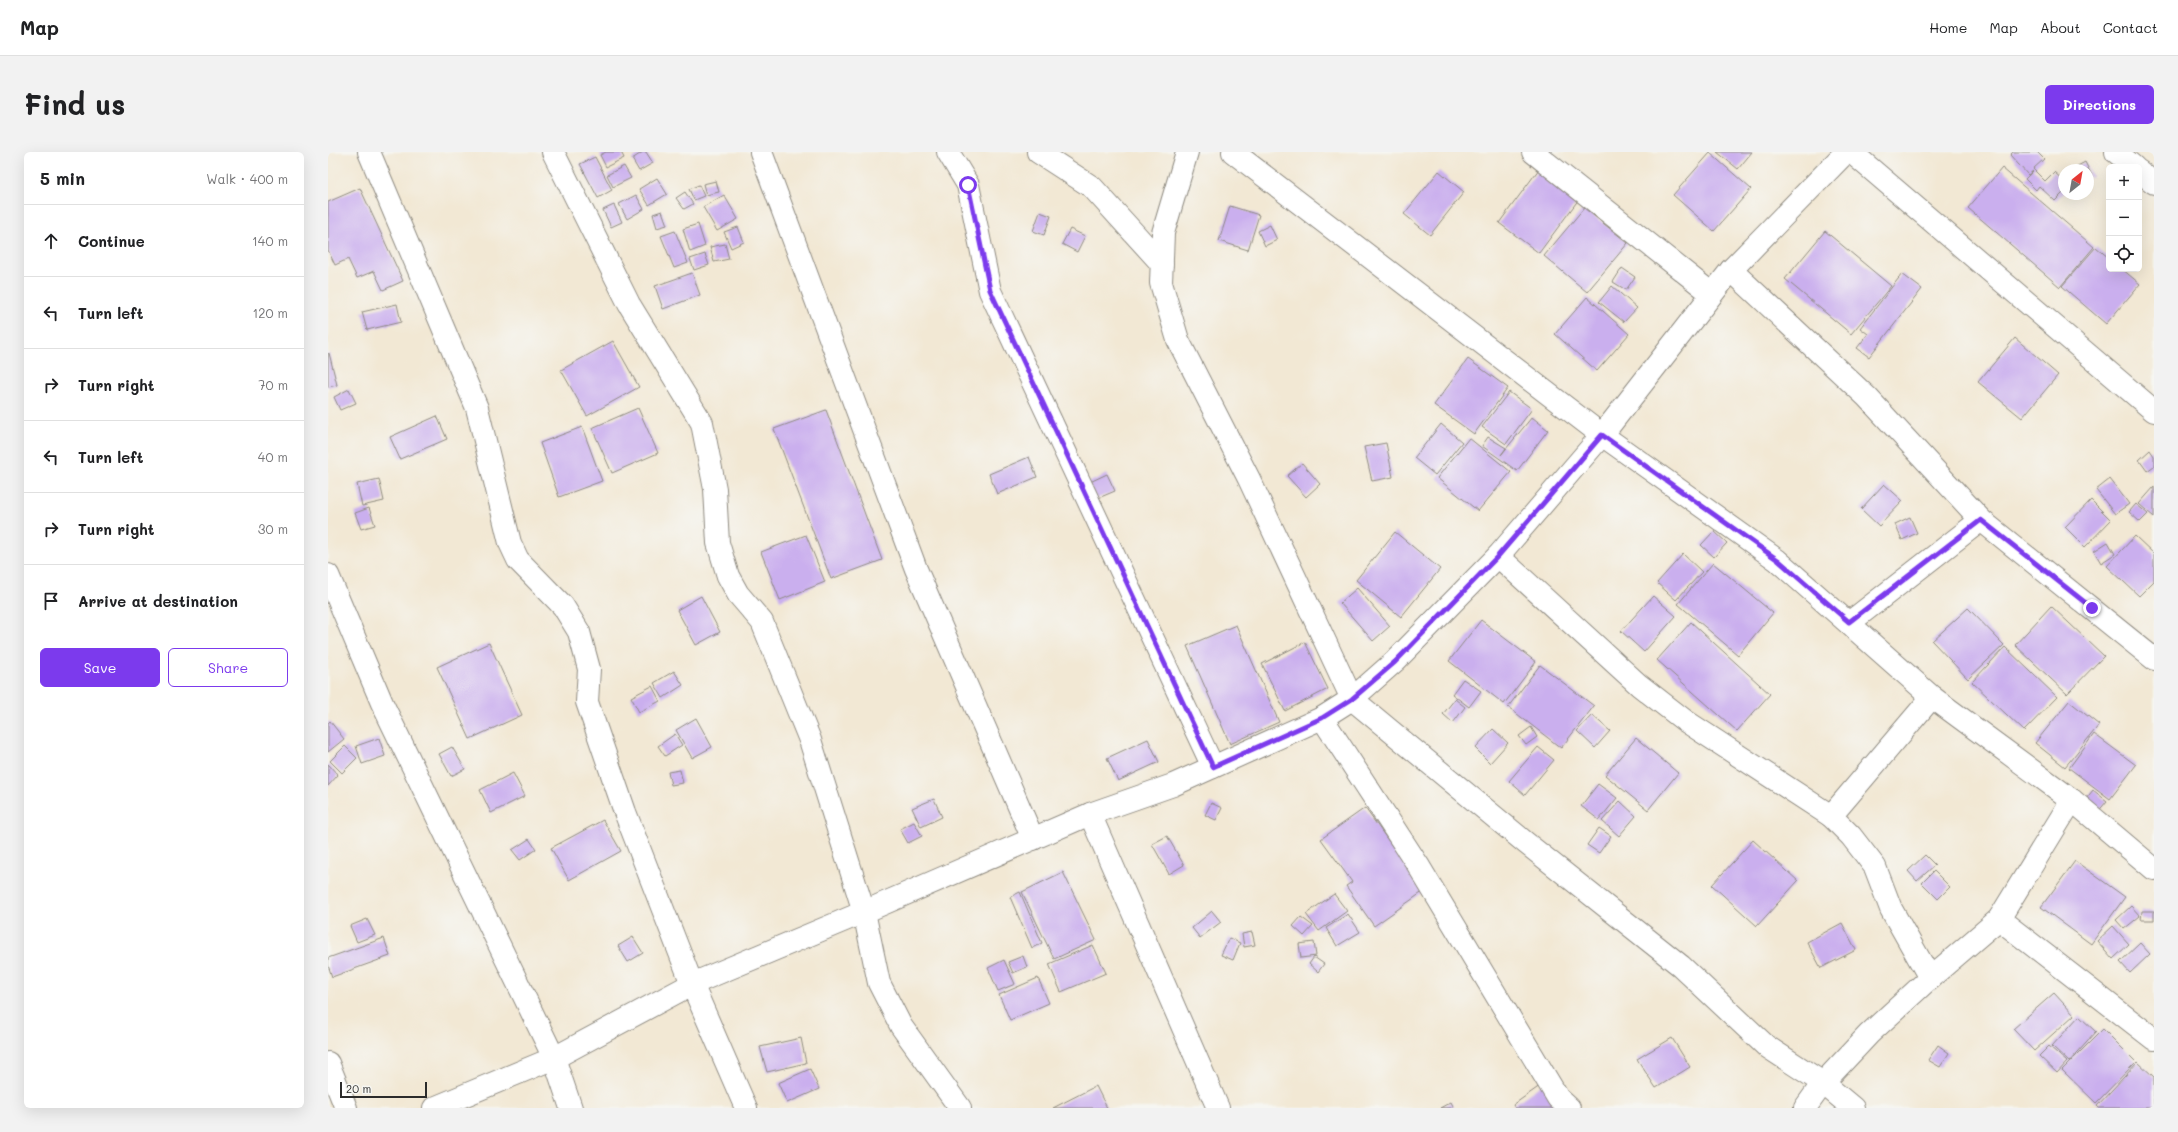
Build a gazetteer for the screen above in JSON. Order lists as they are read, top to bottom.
{
  "scale_bar": "20 m",
  "north": "top right",
  "page": {
    "header": "Map",
    "nav": [
      "Home",
      "Map",
      "About",
      "Contact"
    ],
    "buttons": [
      "Directions",
      ["Save", "Share"]
    ],
    "title": "Find us",
    "heading": ["5 min", "Walk · 400 m"],
    "map_buttons": ["+", "−"],
    "list": [
      ["Continue", "140 m"],
      ["Turn left", "120 m"],
      ["Turn right", "70 m"],
      ["Turn left", "40 m"],
      ["Turn right", "30 m"],
      "Arrive at destination"
    ],
    "scale": "20 m"
  }
}
